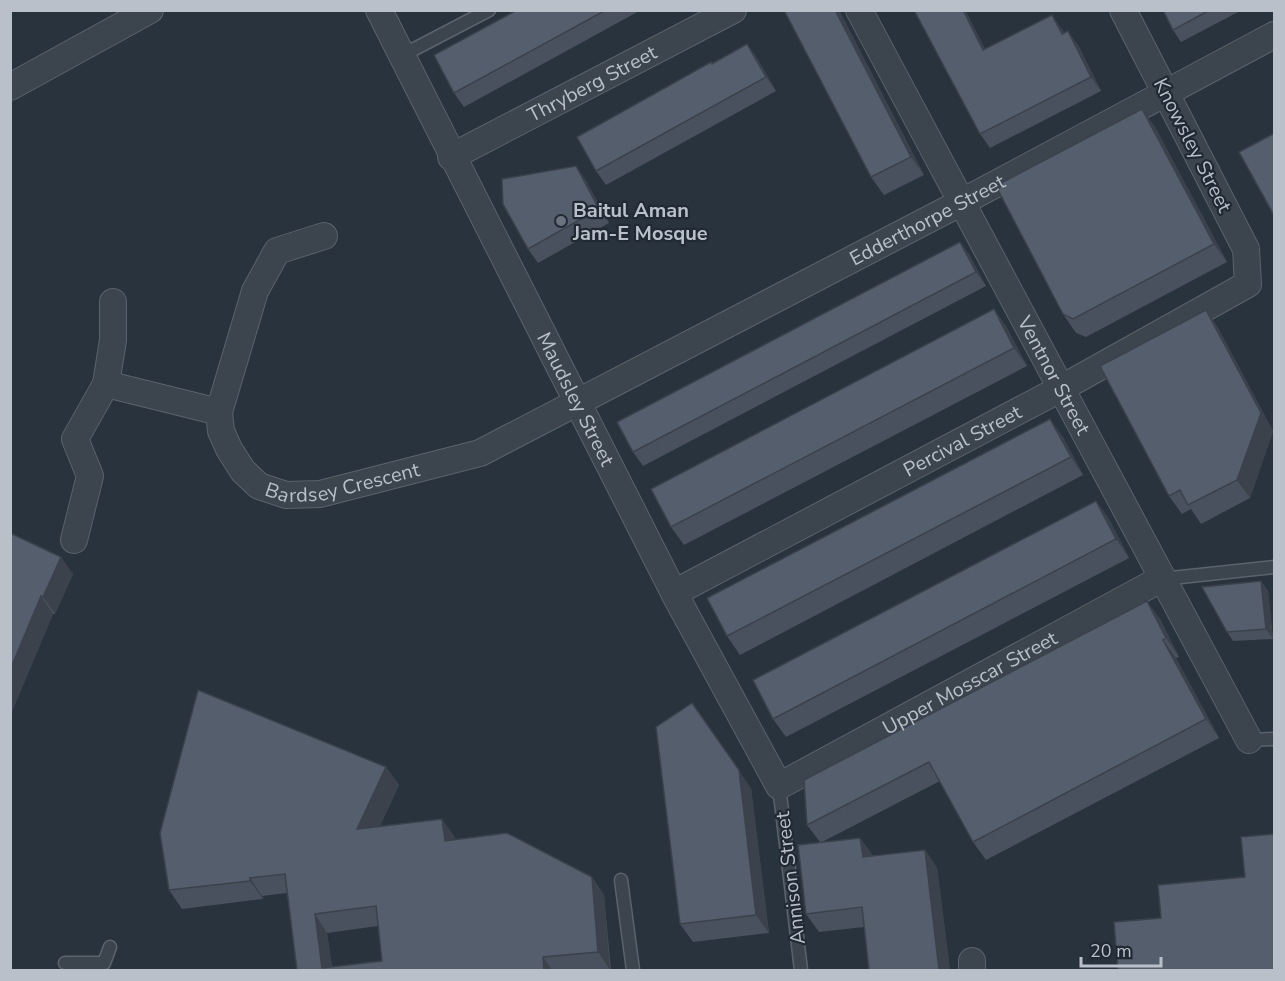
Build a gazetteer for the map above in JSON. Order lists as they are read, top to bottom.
{
  "streets": {
    "street": [
      "Thryberg Street",
      "Knowsley Street",
      "Edderthorpe Street",
      "Ventnor Street",
      "Maudsley Street",
      "Percival Street",
      "Bardsey Crescent",
      "Upper Mosscar Street"
    ],
    "lane": ["Annison Street"]
  },
  "crossings": [
    ["Thryberg Street", "Maudsley Street"],
    ["Knowsley Street", "Edderthorpe Street"],
    ["Knowsley Street", "Percival Street"],
    ["Edderthorpe Street", "Ventnor Street"],
    ["Edderthorpe Street", "Maudsley Street"],
    ["Edderthorpe Street", "Bardsey Crescent"],
    ["Ventnor Street", "Percival Street"],
    ["Ventnor Street", "Upper Mosscar Street"],
    ["Maudsley Street", "Percival Street"],
    ["Maudsley Street", "Bardsey Crescent"],
    ["Maudsley Street", "Upper Mosscar Street"],
    ["Maudsley Street", "Annison Street"],
    ["Upper Mosscar Street", "Annison Street"]
  ],
  "places": ["Baitul Aman Jam-E Mosque"],
  "scale_bar": "20 m"
}
